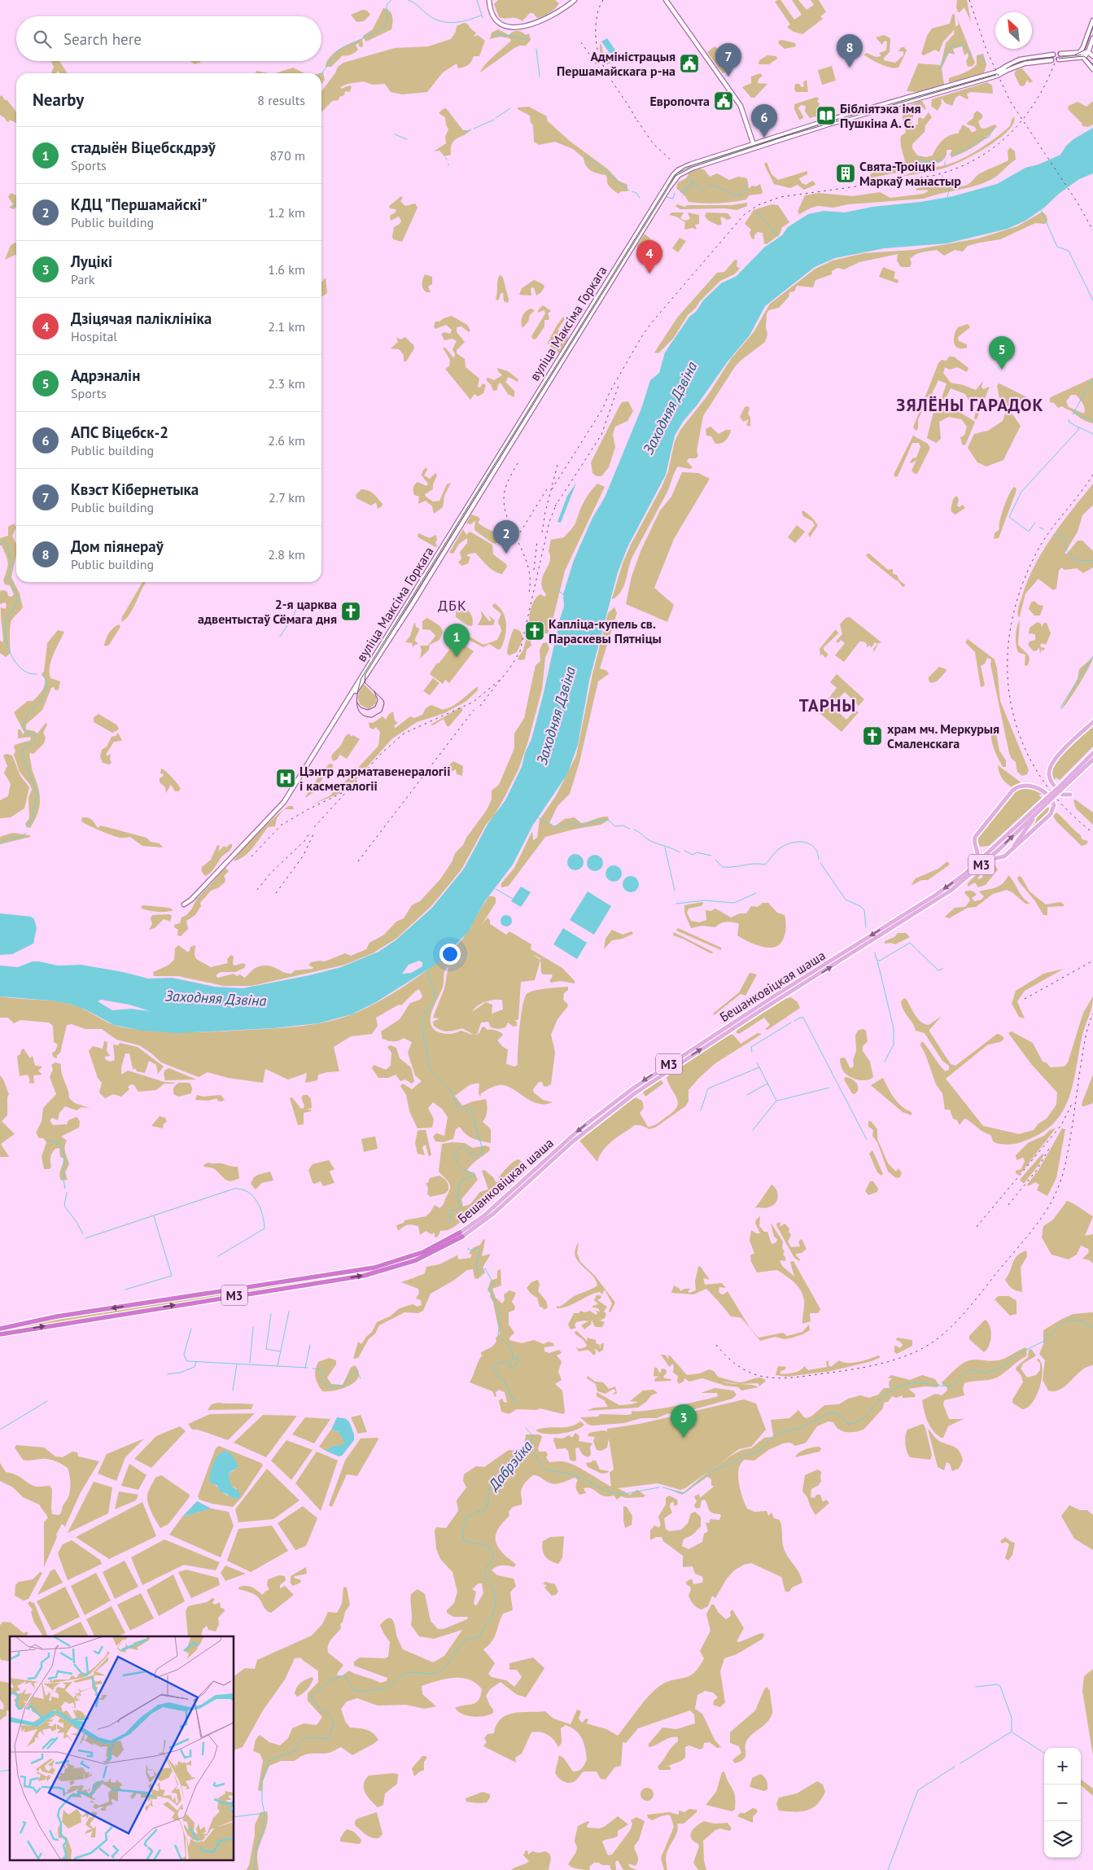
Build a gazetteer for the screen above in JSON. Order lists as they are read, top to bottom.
{
  "streets": {
    "highway": ["М3"],
    "main road": ["вуліца Максіма Горкага", "Бешанковіцкая шаша"]
  },
  "crossings": [
    ["М3", "Бешанковіцкая шаша"]
  ],
  "districts": ["ЗЯЛЁНЫ ГАРАДОК", "ДБК", "ТАРНЫ"],
  "water": ["Заходняя Дзвіна", "Дабрэйка"],
  "places": {
    "public building": ["Адміністрацыя Першамайскага р-на", "Европочта"],
    "library": ["Бібліятэка імя Пушкіна А. С."],
    "building": ["Свята-Троіцкі Маркаў манастыр"],
    "church": ["2-я царква адвентыстаў Сёмага дня", "Капліца-купель св. Параскевы Пятніцы", "храм мч. Меркурыя Смаленскага"],
    "hospital": ["Цэнтр дэрматавенералогіі і касметалогіі"]
  },
  "north": "top left",
  "page": {
    "search": "Search here",
    "pins": [
      "8",
      "7",
      "6",
      "4",
      "5",
      "2",
      "1",
      "3"
    ],
    "heading": ["Nearby", "8 results"],
    "list": [
      {
        "mark": "1",
        "name": "стадыён Віцебскдрэў",
        "note": "Sports",
        "value": "870 m"
      },
      {
        "mark": "2",
        "name": "КДЦ \"Першамайскі\"",
        "note": "Public building",
        "value": "1.2 km"
      },
      {
        "mark": "3",
        "name": "Луцікі",
        "note": "Park",
        "value": "1.6 km"
      },
      {
        "mark": "4",
        "name": "Дзіцячая паліклініка",
        "note": "Hospital",
        "value": "2.1 km"
      },
      {
        "mark": "5",
        "name": "Адрэналін",
        "note": "Sports",
        "value": "2.3 km"
      },
      {
        "mark": "6",
        "name": "АПС Віцебск-2",
        "note": "Public building",
        "value": "2.6 km"
      },
      {
        "mark": "7",
        "name": "Квэст Кібернетыка",
        "note": "Public building",
        "value": "2.7 km"
      },
      {
        "mark": "8",
        "name": "Дом піянераў",
        "note": "Public building",
        "value": "2.8 km"
      }
    ],
    "map_buttons": ["+", "−"]
  }
}
